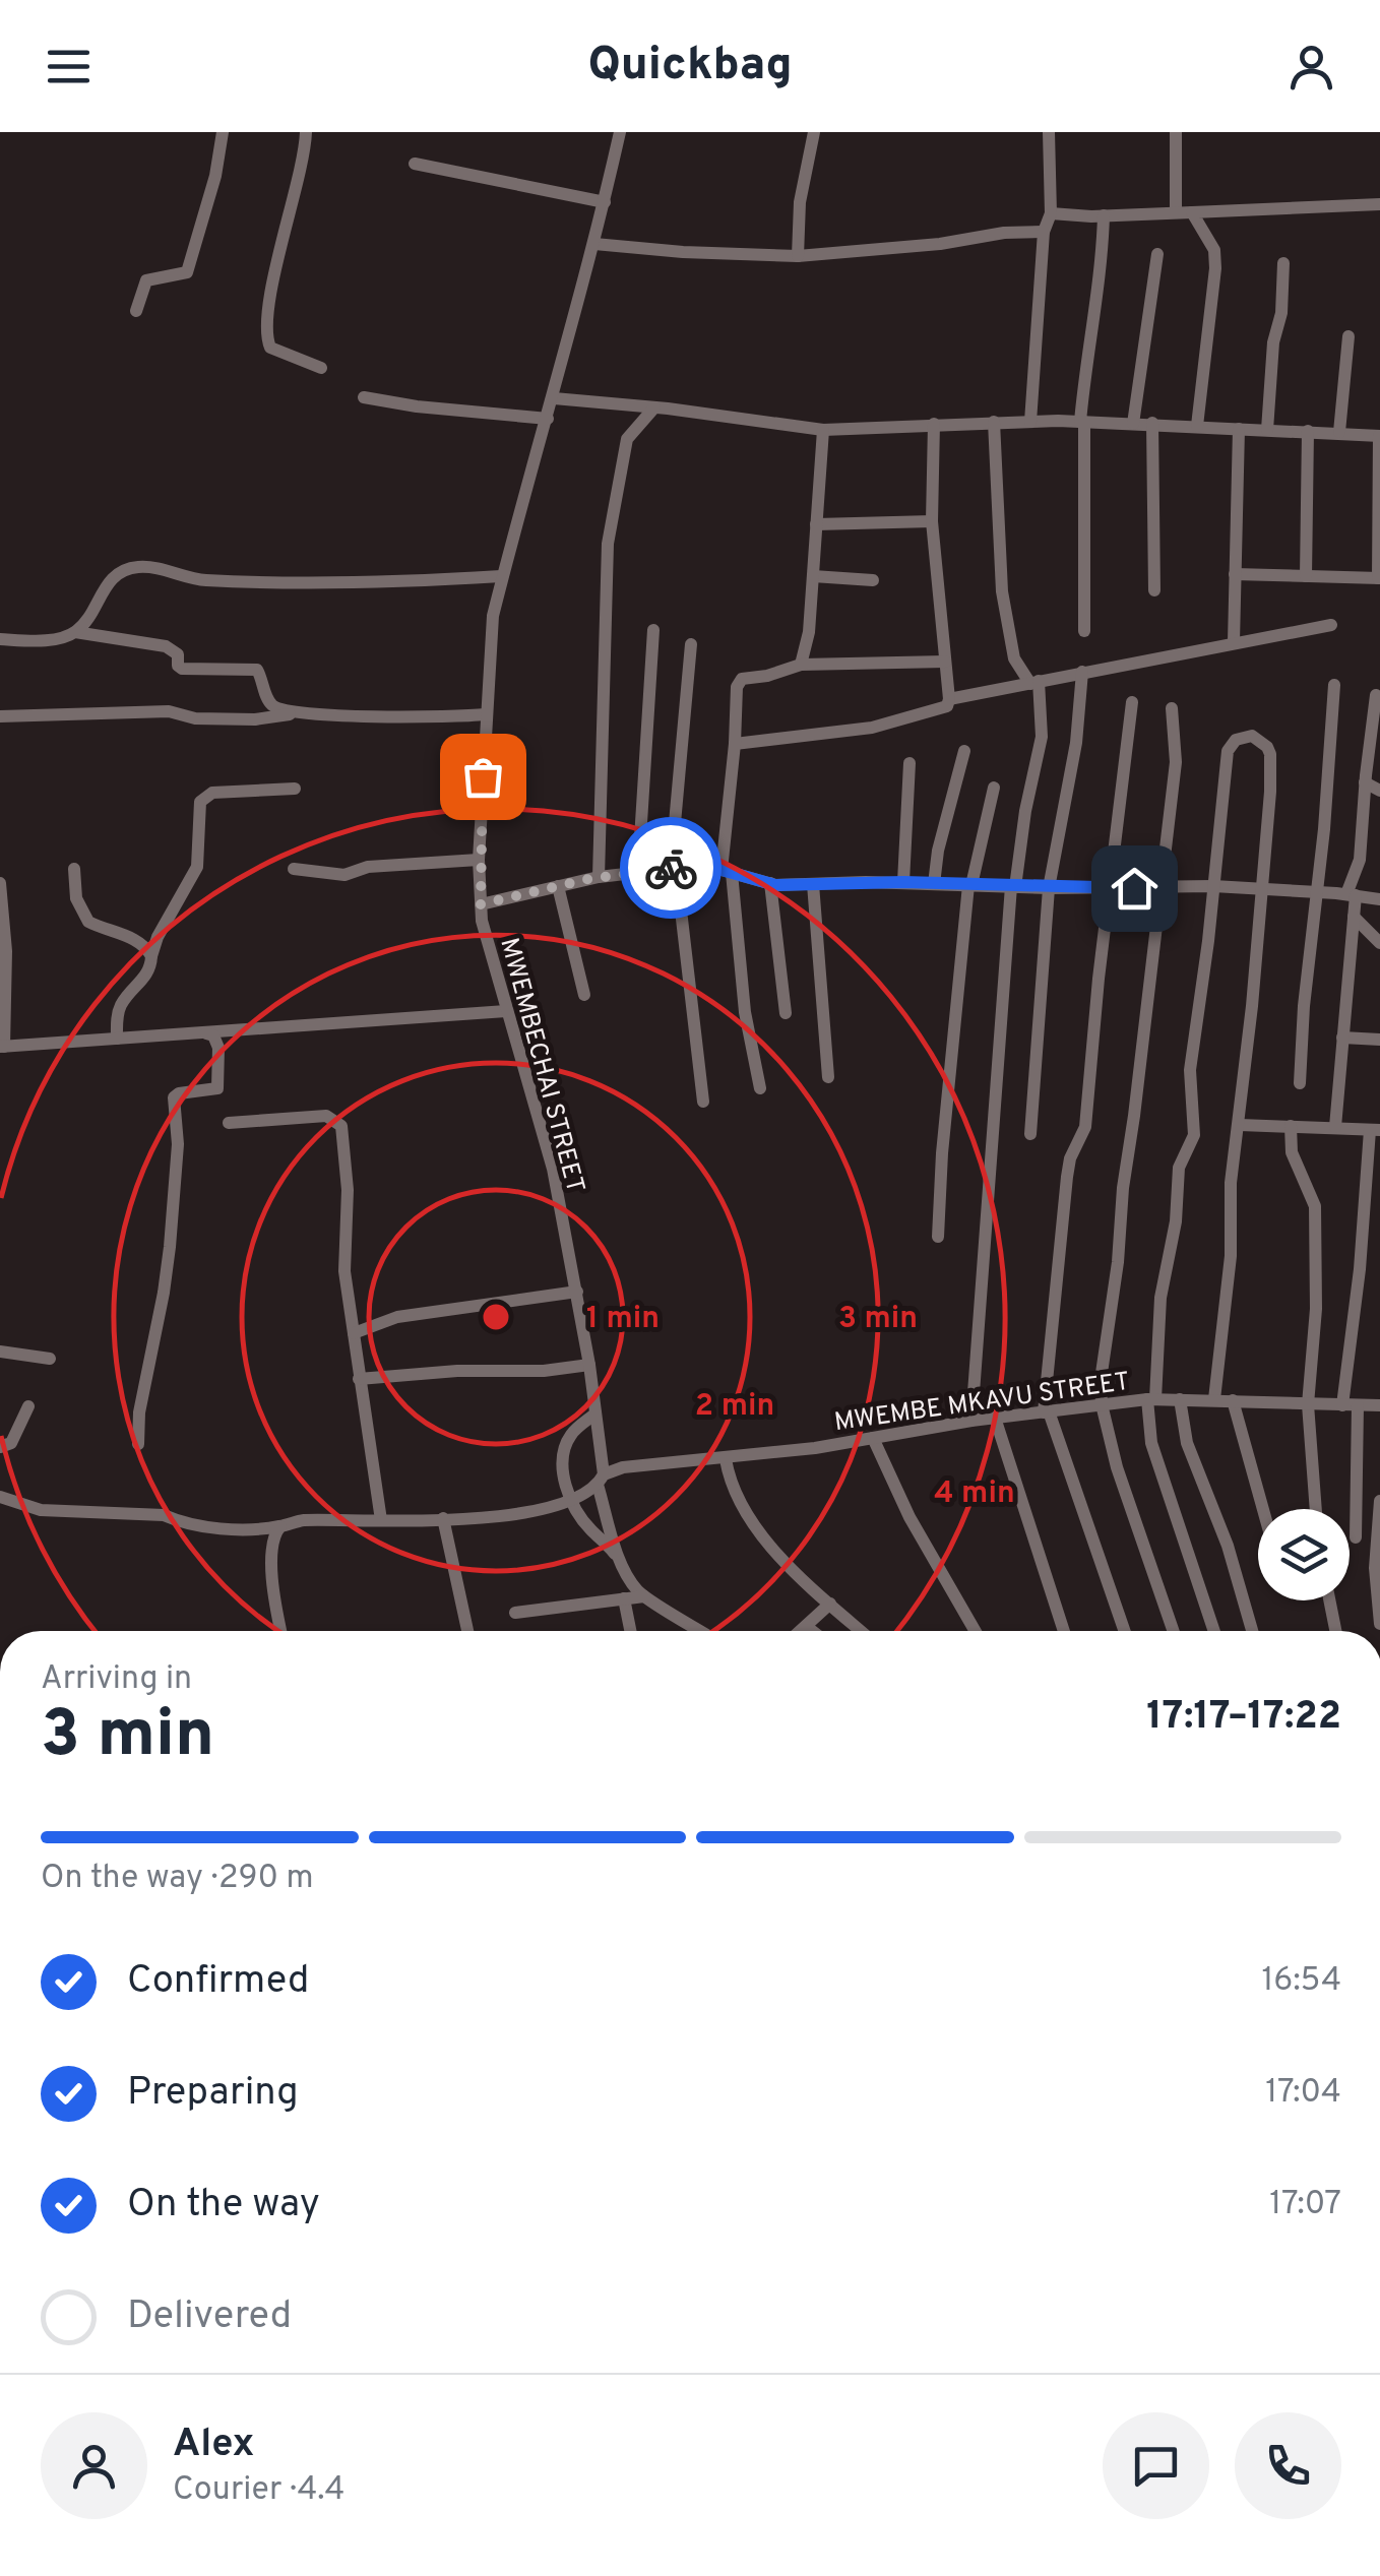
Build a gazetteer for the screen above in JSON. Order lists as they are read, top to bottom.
{
  "streets": {
    "street": ["MWEMBECHAI STREET", "MWEMBE MKAVU STREET"]
  },
  "crossings": [
    ["MWEMBECHAI STREET", "MWEMBE MKAVU STREET"]
  ],
  "page": {
    "header": "Quickbag",
    "heading": ["3 min", "Arriving in", "17:17–17:22"],
    "panel": ["Alex", "Courier · 4.4"],
    "bar": "On the way · 290 m",
    "list": [
      ["Confirmed", "16:54"],
      ["Preparing", "17:04"],
      ["On the way", "17:07"],
      "Delivered"
    ]
  },
  "rings": [
    "1 min",
    "3 min",
    "2 min",
    "4 min"
  ]
}
